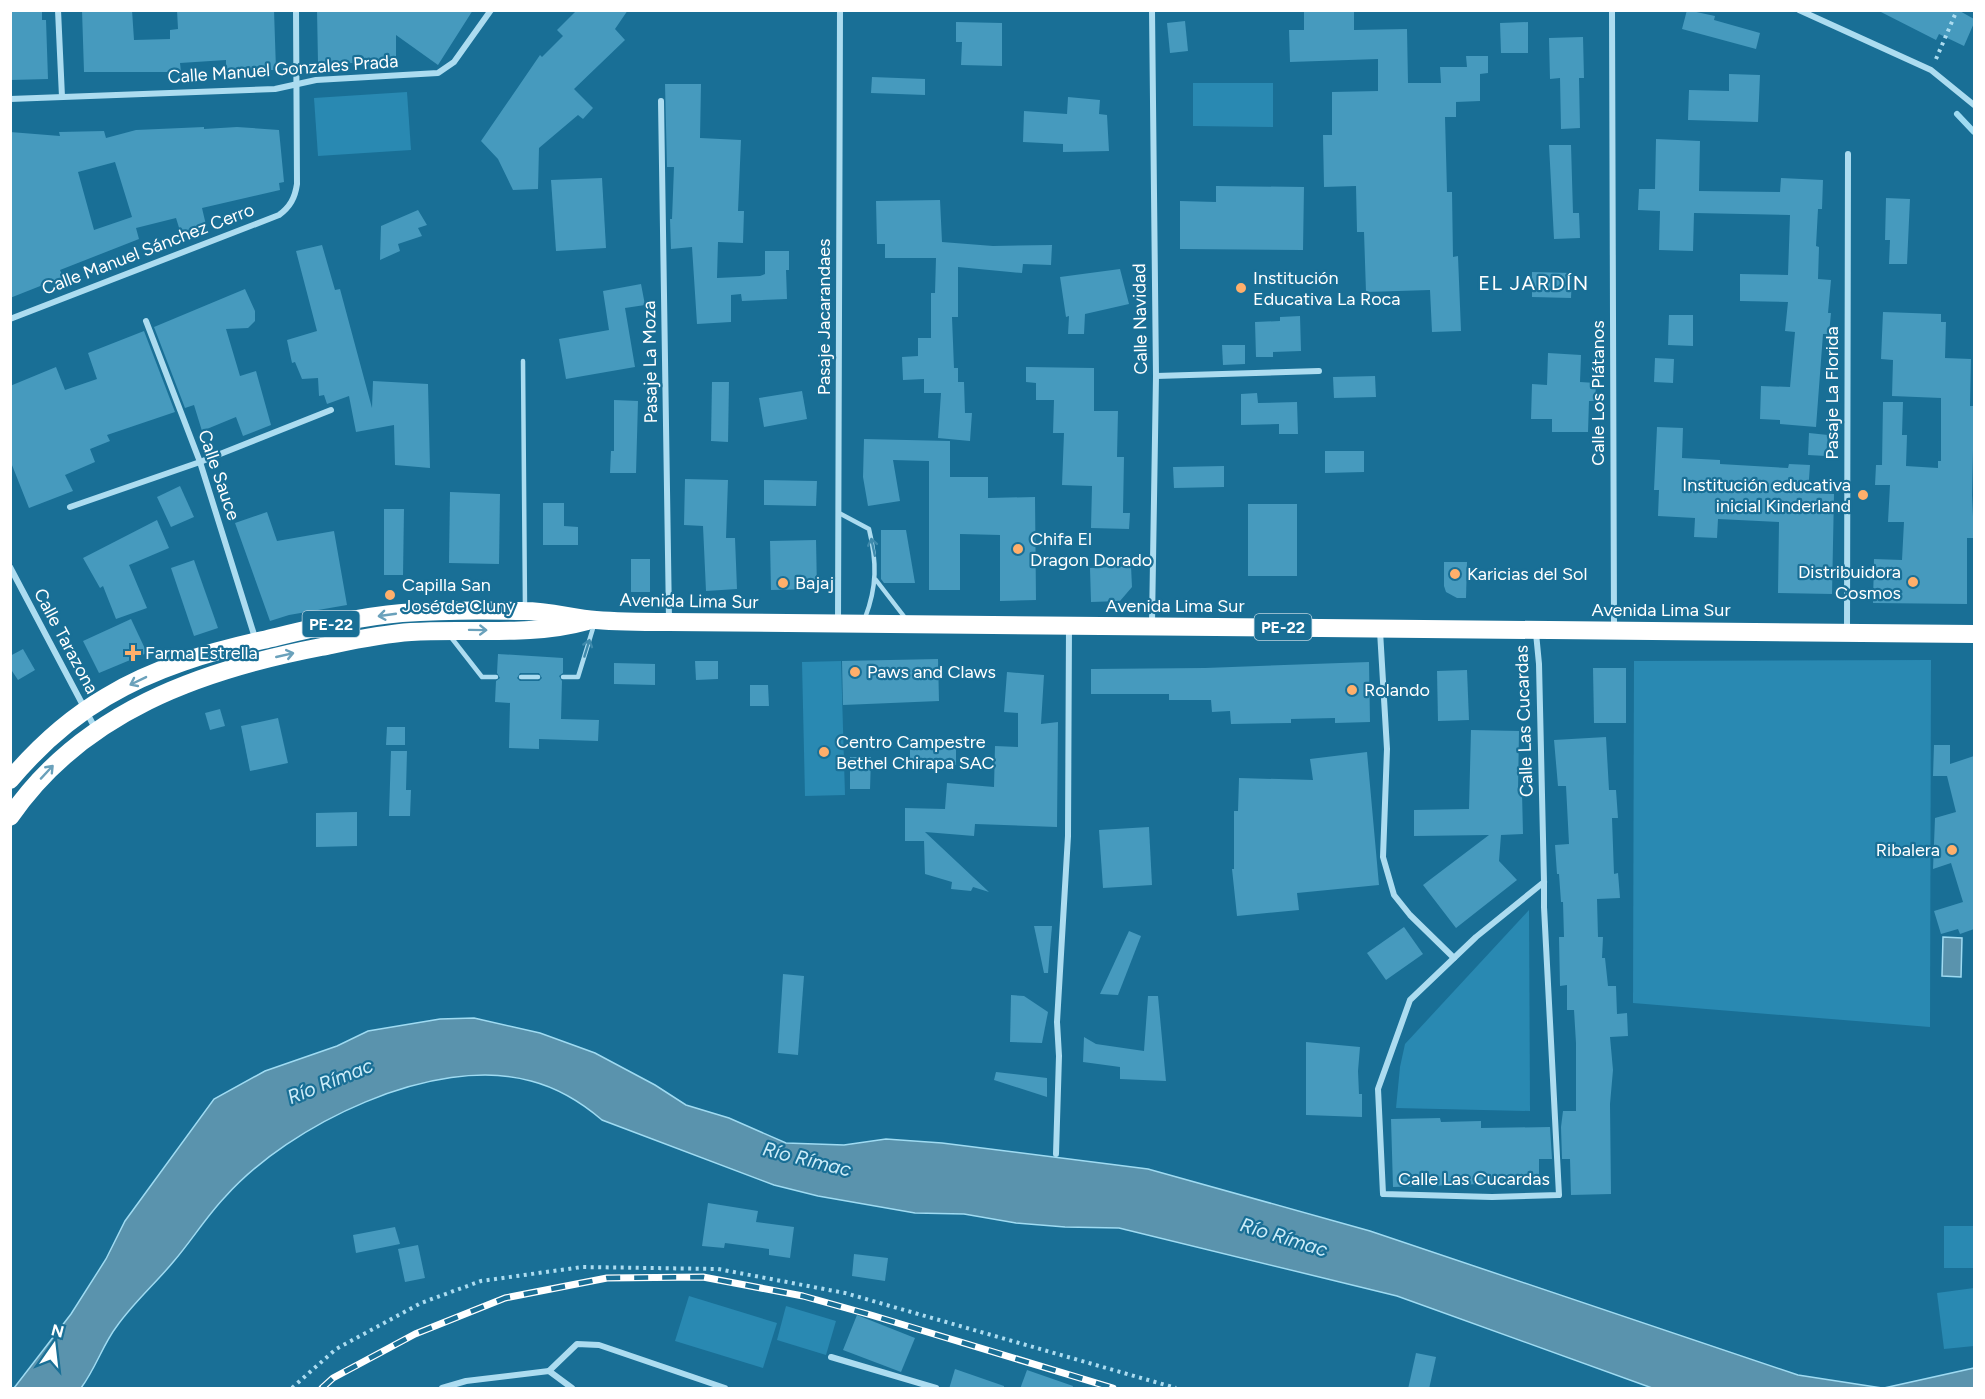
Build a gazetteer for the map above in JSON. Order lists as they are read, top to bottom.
{
  "streets": {
    "highway": ["Avenida Lima Sur", "PE-22"],
    "street": [
      "Calle Manuel Gonzales Prada",
      "Calle Manuel Sánchez Cerro",
      "Pasaje Jacarandaes",
      "Calle Navidad",
      "Pasaje La Moza",
      "Calle Los Plátanos",
      "Pasaje La Florida",
      "Calle Sauce",
      "Calle Tarazona",
      "Calle Las Cucardas"
    ]
  },
  "crossings": [
    ["Calle Manuel Gonzales Prada", "Calle Manuel Sánchez Cerro"],
    ["Pasaje Jacarandaes", "Avenida Lima Sur"],
    ["Calle Navidad", "Avenida Lima Sur"],
    ["Pasaje La Moza", "Avenida Lima Sur"],
    ["Calle Los Plátanos", "Avenida Lima Sur"],
    ["Pasaje La Florida", "Avenida Lima Sur"],
    ["Calle Sauce", "Avenida Lima Sur"],
    ["Avenida Lima Sur", "Calle Tarazona"],
    ["Avenida Lima Sur", "Calle Las Cucardas"]
  ],
  "districts": ["EL JARDÍN"],
  "water": ["Río Rímac"],
  "places": {
    "other": [
      "Institución Educativa La Roca",
      "Institución educativa inicial Kinderland",
      "Chifa El Dragon Dorado",
      "Karicias del Sol",
      "Distribuidora Cosmos",
      "Bajaj",
      "Capilla San José de Cluny",
      "Paws and Claws",
      "Rolando",
      "Centro Campestre Bethel Chirapa SAC",
      "Ribalera"
    ],
    "health": ["Farma Estrella"]
  },
  "north": "top"
}
